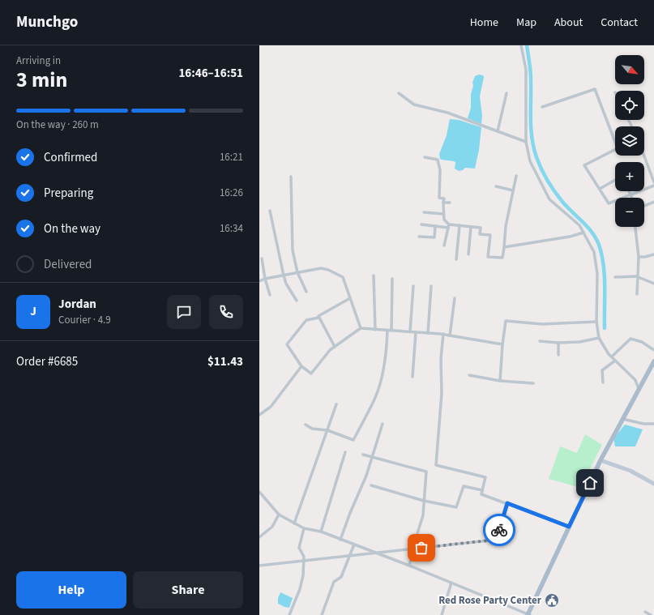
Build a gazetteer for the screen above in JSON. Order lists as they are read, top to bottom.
{
  "places": {
    "public building": ["Red Rose Party Center"]
  },
  "north": "bottom right",
  "page": {
    "header": "Munchgo",
    "nav": [
      "Home",
      "Map",
      "About",
      "Contact"
    ],
    "heading": ["3 min", "Arriving in", "16:46–16:51"],
    "panel": [
      "Jordan",
      "Courier · 4.9",
      "Order #6685",
      "$11.43"
    ],
    "map_buttons": ["+", "−"],
    "bar": "On the way · 260 m",
    "list": [
      ["Confirmed", "16:21"],
      ["Preparing", "16:26"],
      ["On the way", "16:34"],
      "Delivered"
    ],
    "round": "J",
    "buttons": ["Help", "Share"]
  }
}
